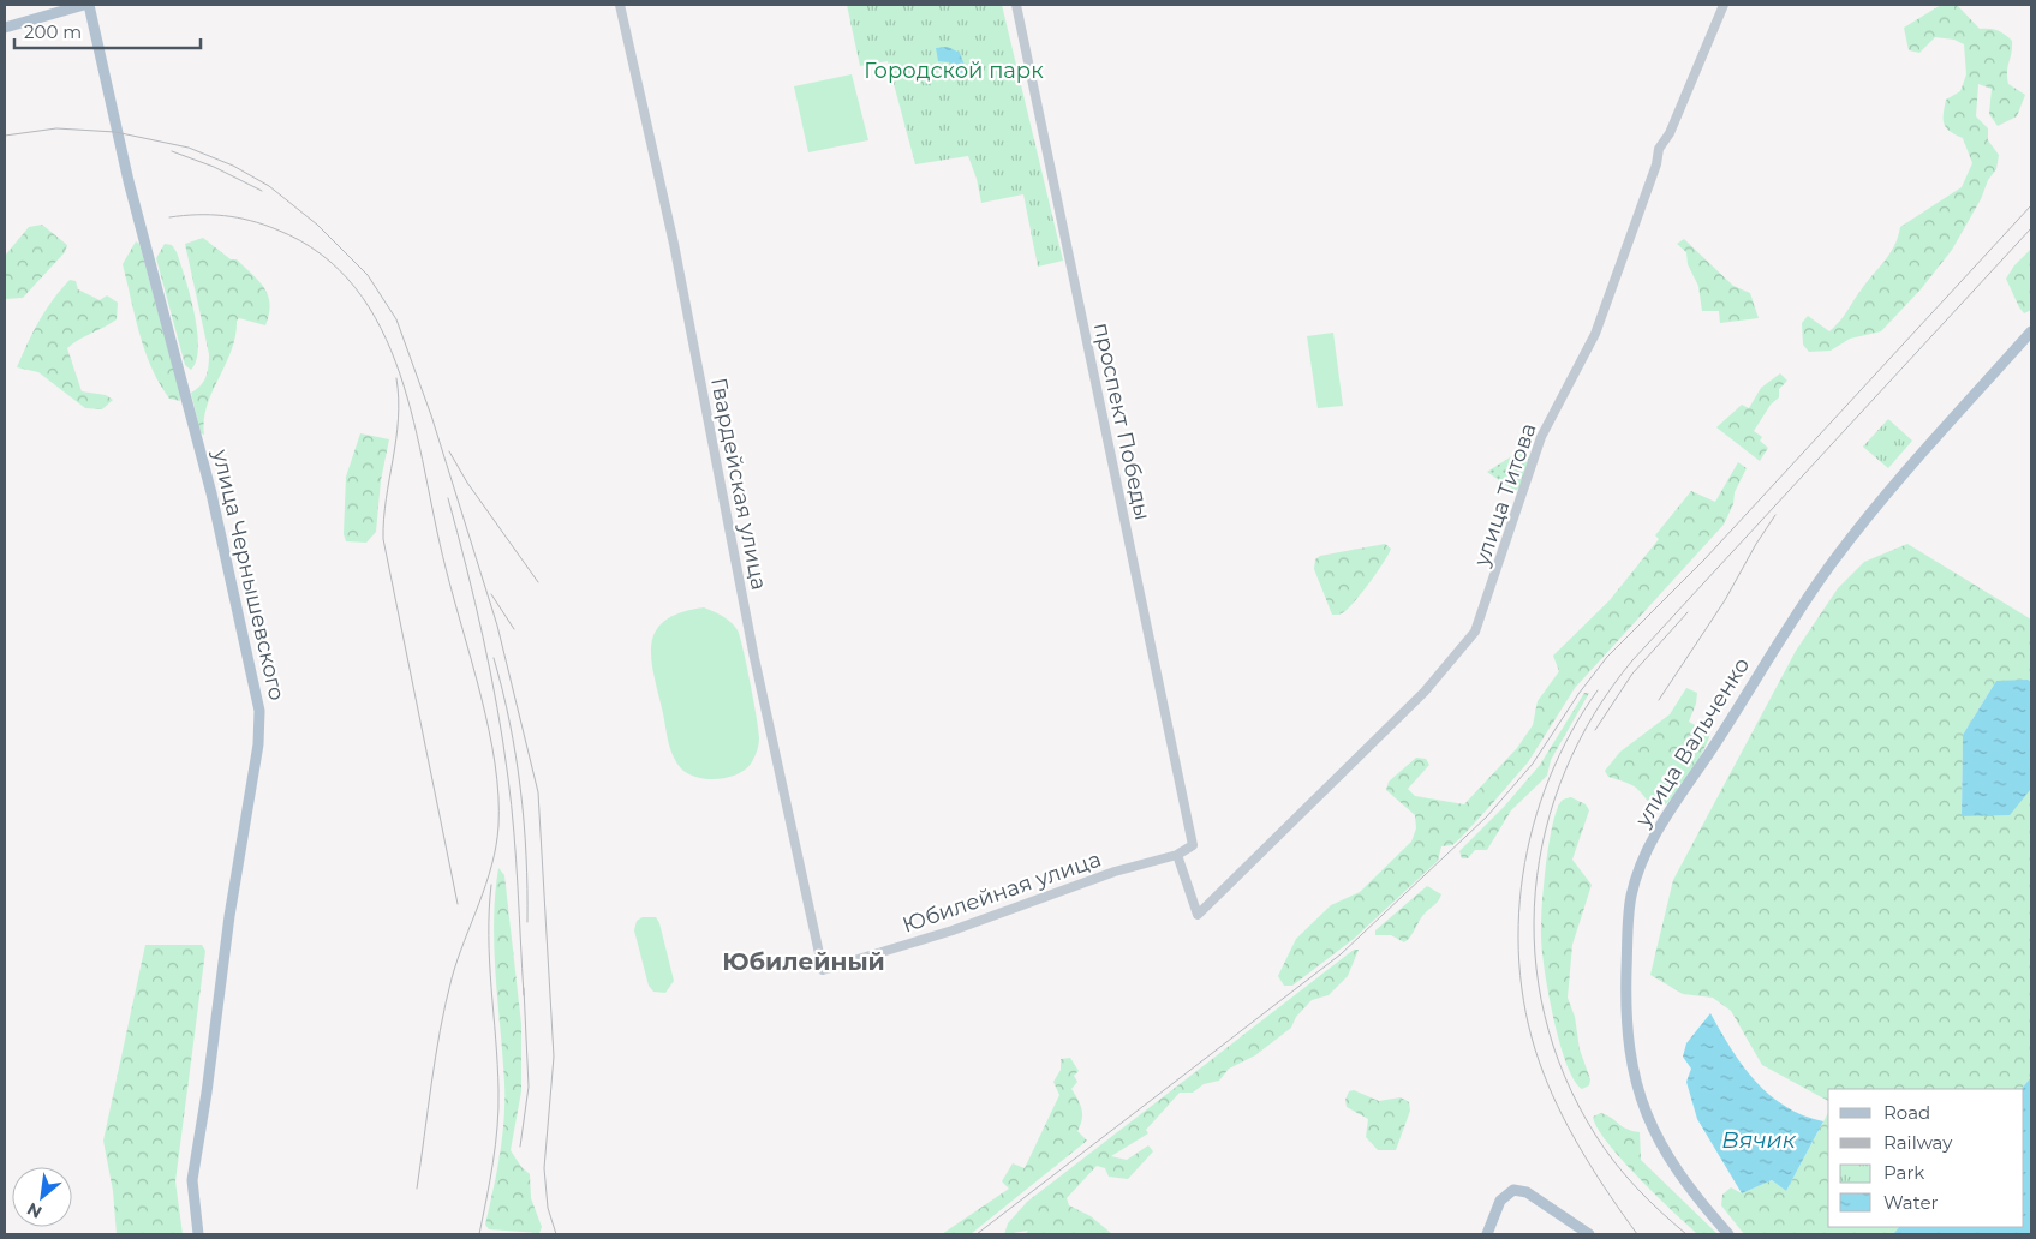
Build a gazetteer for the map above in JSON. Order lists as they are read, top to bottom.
{
  "streets": {
    "main road": ["улица Чернышевского", "улица Вальченко"],
    "street": [
      "проспект Победы",
      "Гвардейская улица",
      "улица Титова",
      "Юбилейная улица"
    ]
  },
  "crossings": [
    ["проспект Победы", "Юбилейная улица"],
    ["Гвардейская улица", "Юбилейная улица"],
    ["улица Титова", "Юбилейная улица"]
  ],
  "districts": ["Юбилейный"],
  "water": ["Вячик"],
  "parks": ["Городской парк"],
  "legend": [
    "Road",
    "Railway",
    "Park",
    "Water"
  ],
  "scale_bar": "200 m",
  "north": "bottom left"
}
